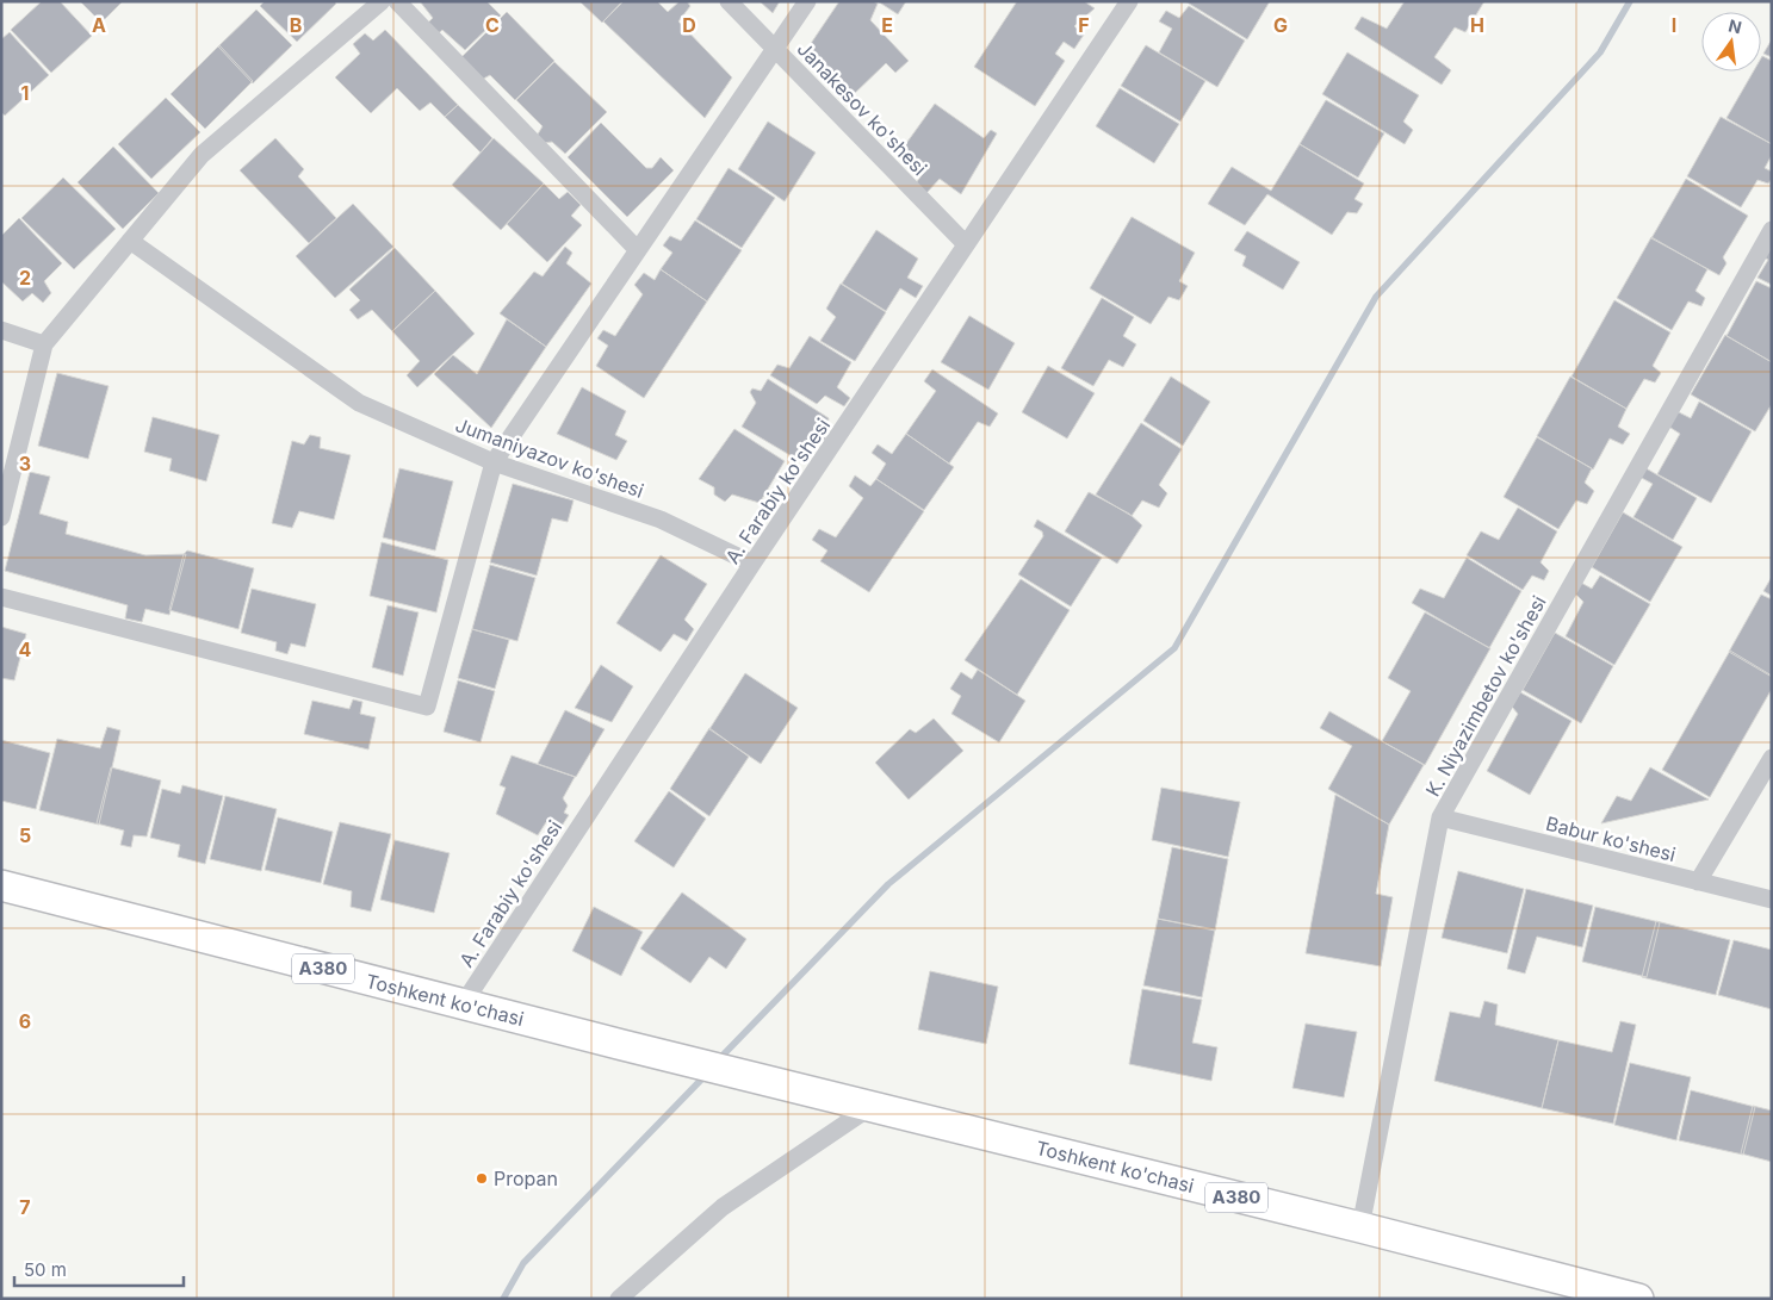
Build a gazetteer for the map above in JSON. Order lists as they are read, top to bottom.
{
  "streets": {
    "highway": ["A380", "Toshkent ko'chasi"],
    "street": [
      "Janakesov ko'shesi",
      "Jumaniyazov ko'shesi",
      "A. Farabiy ko'shesi",
      "K. Niyazimbetov ko'shesi",
      "Babur ko'shesi"
    ]
  },
  "crossings": [
    ["Janakesov ko'shesi", "A. Farabiy ko'shesi"],
    ["Jumaniyazov ko'shesi", "A. Farabiy ko'shesi"],
    ["A. Farabiy ko'shesi", "Toshkent ko'chasi"],
    ["K. Niyazimbetov ko'shesi", "Babur ko'shesi"],
    ["K. Niyazimbetov ko'shesi", "Toshkent ko'chasi"]
  ],
  "places": ["Propan"],
  "scale_bar": "50 m",
  "north": "top",
  "grid": {
    "columns": [
      "A",
      "B",
      "C",
      "D",
      "E",
      "F",
      "G",
      "H",
      "I"
    ],
    "rows": [
      "1",
      "2",
      "3",
      "4",
      "5",
      "6",
      "7"
    ]
  }
}
